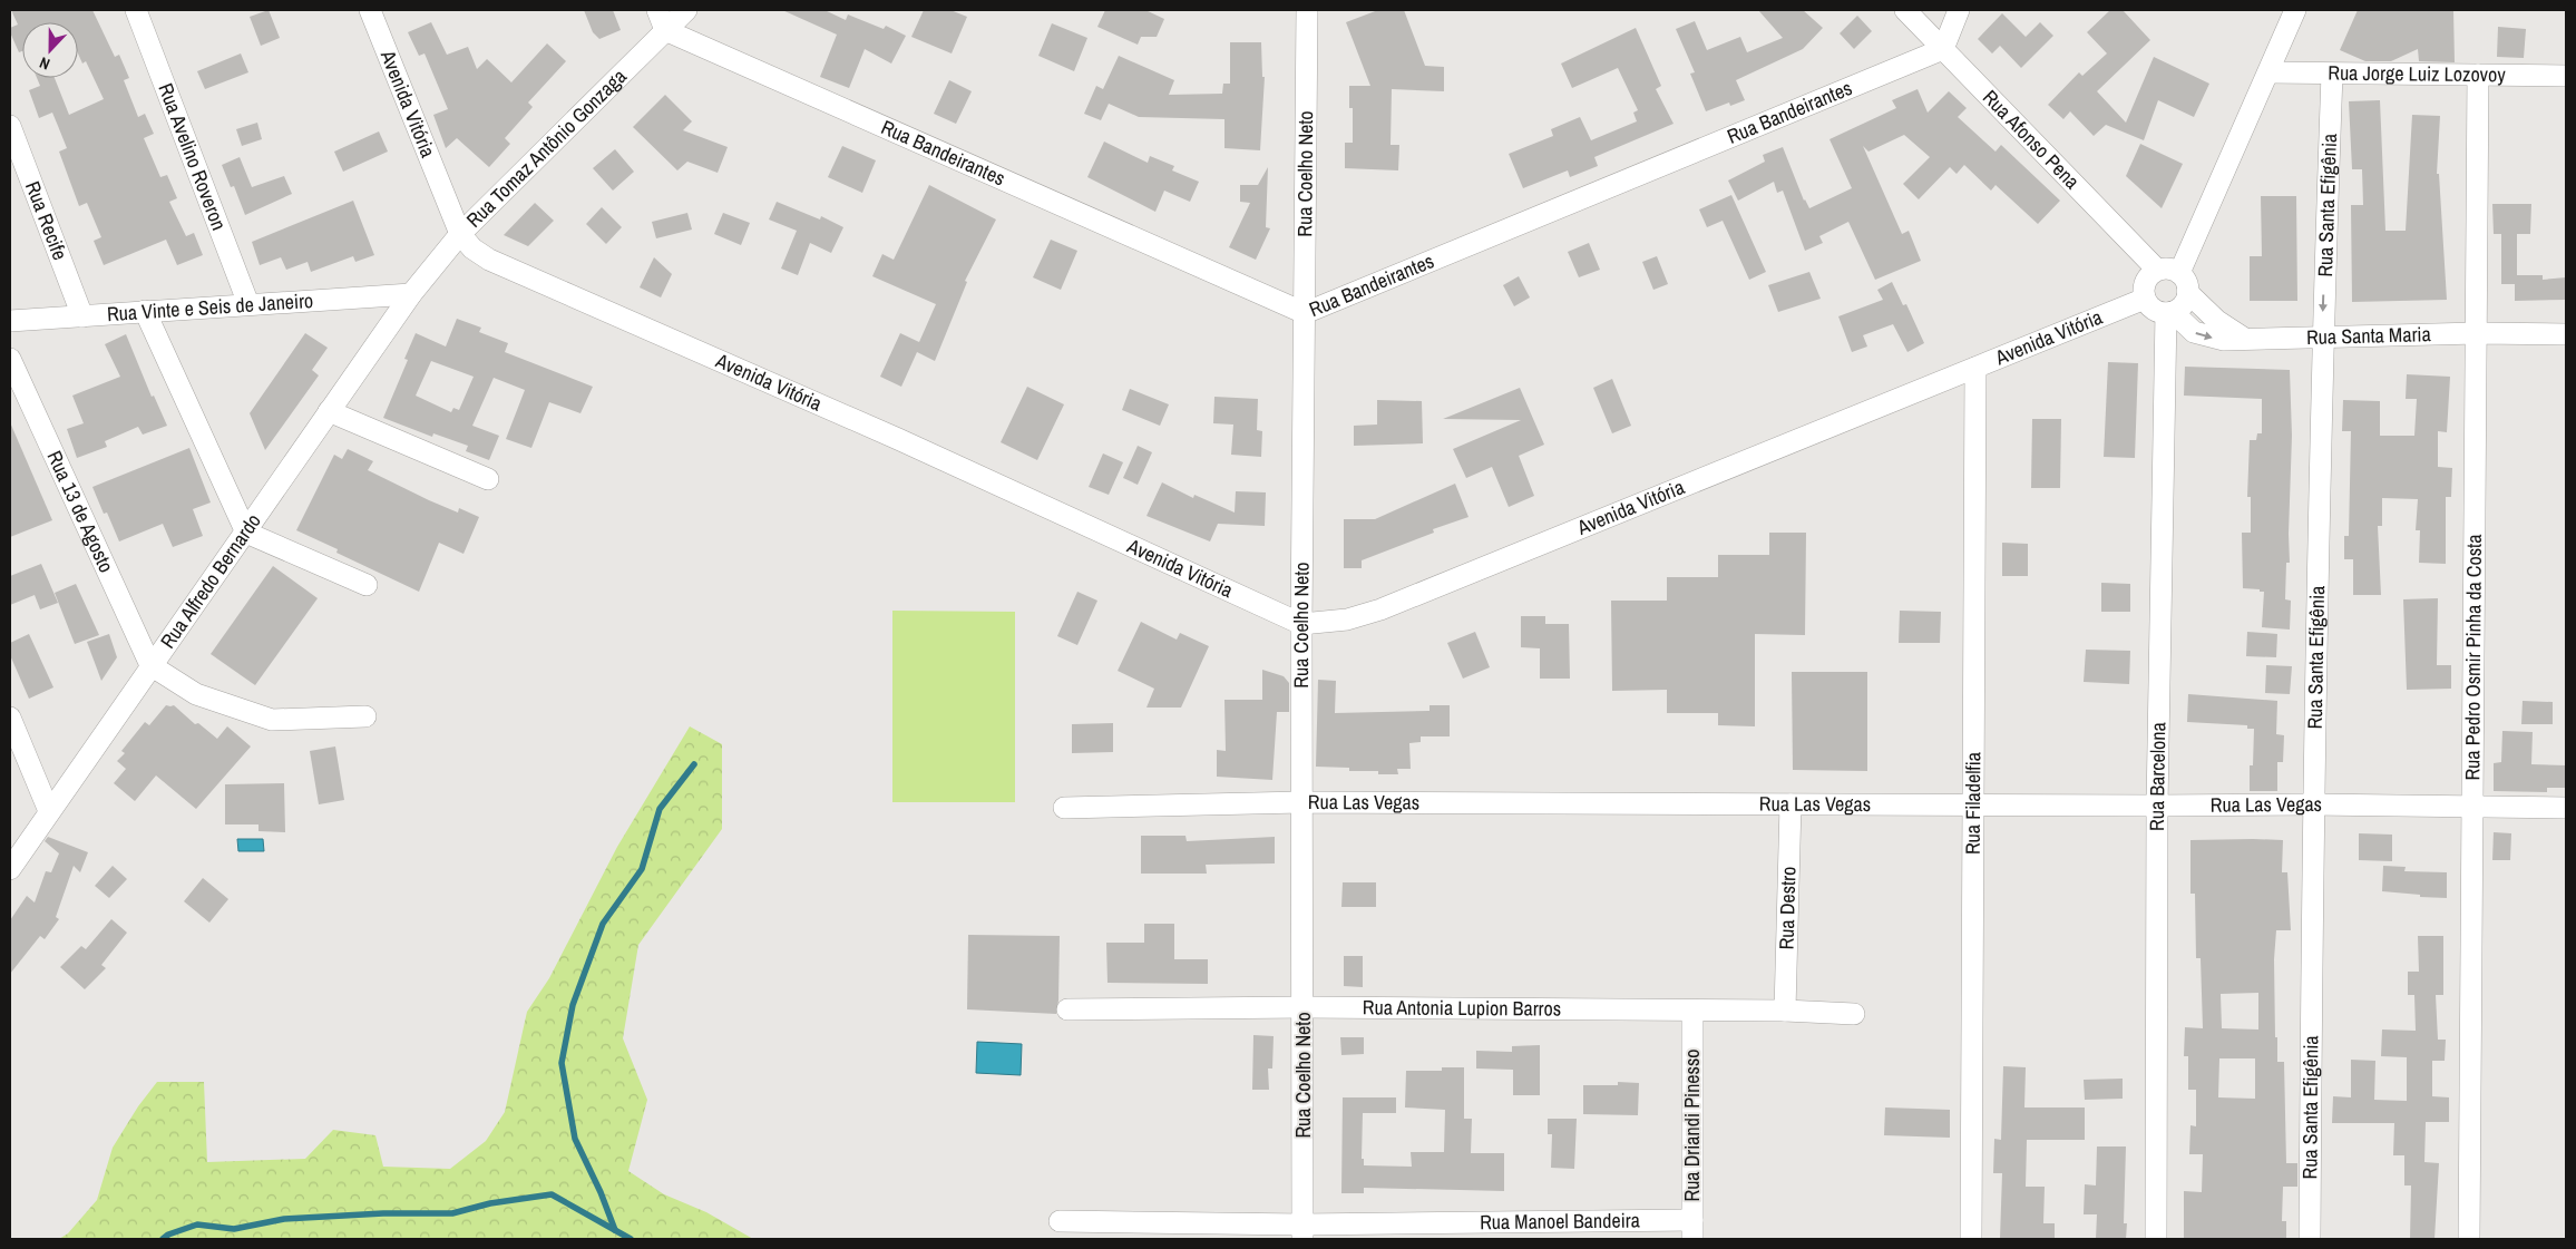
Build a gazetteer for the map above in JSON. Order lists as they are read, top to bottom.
{
  "streets": {
    "street": [
      "Rua Jorge Luiz Lozovoy",
      "Avenida Vitória",
      "Rua Bandeirantes",
      "Rua Afonso Pena",
      "Rua Tomaz Antônio Gonzaga",
      "Rua Avelino Roveron",
      "Rua Coelho Neto",
      "Rua Santa Efigênia",
      "Rua Recife",
      "Rua Vinte e Seis de Janeiro",
      "Rua Santa Maria",
      "Rua 13 de Agosto",
      "Rua Alfredo Bernardo",
      "Rua Pedro Osmir Pinha da Costa",
      "Rua Barcelona",
      "Rua Las Vegas",
      "Rua Filadelfia",
      "Rua Destro",
      "Rua Antonia Lupion Barros",
      "Rua Driandi Pinesso",
      "Rua Manoel Bandeira"
    ]
  },
  "crossings": [
    ["Rua Jorge Luiz Lozovoy", "Rua Santa Efigênia"],
    ["Rua Jorge Luiz Lozovoy", "Rua Pedro Osmir Pinha da Costa"],
    ["Avenida Vitória", "Rua Afonso Pena"],
    ["Avenida Vitória", "Rua Tomaz Antônio Gonzaga"],
    ["Avenida Vitória", "Rua Coelho Neto"],
    ["Avenida Vitória", "Rua Santa Maria"],
    ["Avenida Vitória", "Rua Barcelona"],
    ["Avenida Vitória", "Rua Filadelfia"],
    ["Rua Bandeirantes", "Rua Afonso Pena"],
    ["Rua Bandeirantes", "Rua Tomaz Antônio Gonzaga"],
    ["Rua Bandeirantes", "Rua Coelho Neto"],
    ["Rua Afonso Pena", "Rua Santa Maria"],
    ["Rua Afonso Pena", "Rua Barcelona"],
    ["Rua Tomaz Antônio Gonzaga", "Rua Vinte e Seis de Janeiro"],
    ["Rua Tomaz Antônio Gonzaga", "Rua Alfredo Bernardo"],
    ["Rua Avelino Roveron", "Rua Vinte e Seis de Janeiro"],
    ["Rua Coelho Neto", "Rua Las Vegas"],
    ["Rua Coelho Neto", "Rua Antonia Lupion Barros"],
    ["Rua Coelho Neto", "Rua Manoel Bandeira"],
    ["Rua Santa Efigênia", "Rua Santa Maria"],
    ["Rua Santa Efigênia", "Rua Las Vegas"],
    ["Rua Recife", "Rua Vinte e Seis de Janeiro"],
    ["Rua Vinte e Seis de Janeiro", "Rua Alfredo Bernardo"],
    ["Rua Santa Maria", "Rua Pedro Osmir Pinha da Costa"],
    ["Rua Santa Maria", "Rua Barcelona"],
    ["Rua 13 de Agosto", "Rua Alfredo Bernardo"],
    ["Rua Pedro Osmir Pinha da Costa", "Rua Las Vegas"],
    ["Rua Barcelona", "Rua Las Vegas"],
    ["Rua Las Vegas", "Rua Filadelfia"],
    ["Rua Las Vegas", "Rua Destro"],
    ["Rua Destro", "Rua Antonia Lupion Barros"],
    ["Rua Antonia Lupion Barros", "Rua Driandi Pinesso"],
    ["Rua Driandi Pinesso", "Rua Manoel Bandeira"]
  ],
  "north": "bottom"
}
